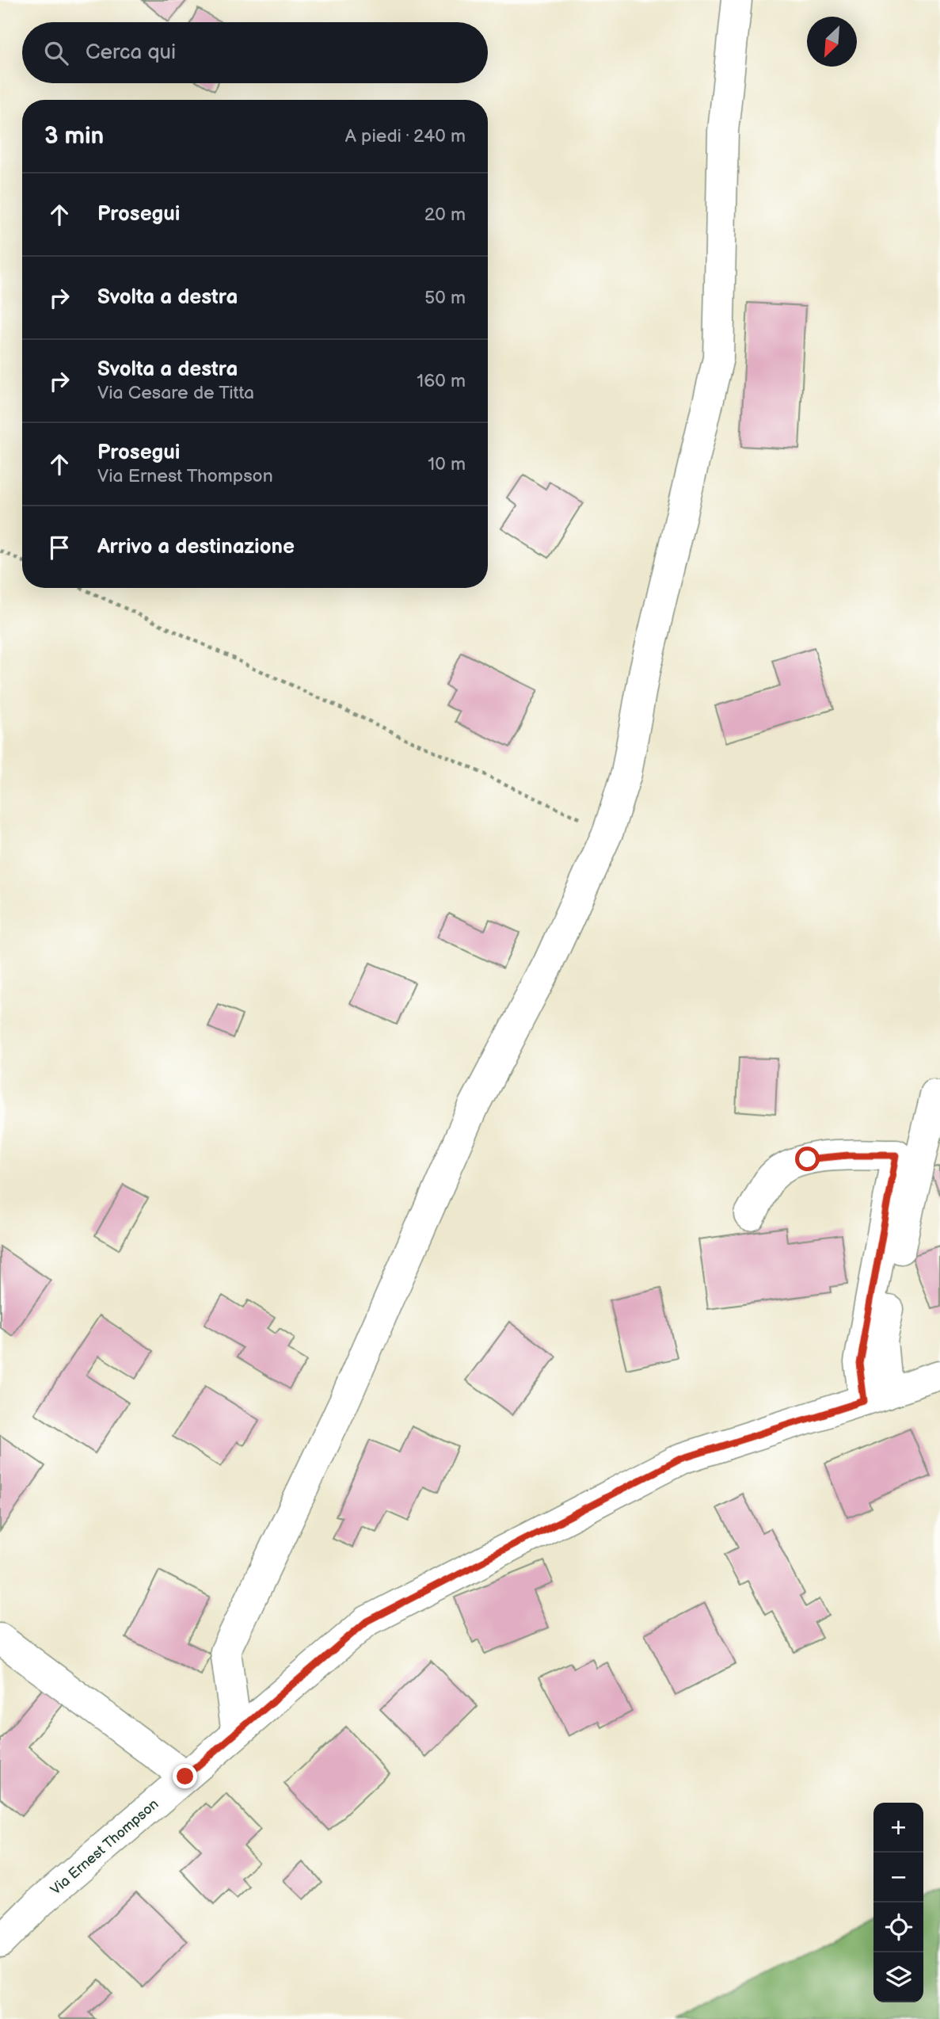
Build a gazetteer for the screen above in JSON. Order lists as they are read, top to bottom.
{
  "streets": {
    "street": ["Via Ernest Thompson"]
  },
  "north": "bottom left",
  "page": {
    "search": "Cerca qui",
    "heading": ["3 min", "A piedi · 240 m"],
    "list": [
      ["Prosegui", "20 m"],
      ["Svolta a destra", "50 m"],
      ["Svolta a destra", "Via Cesare de Titta", "160 m"],
      ["Prosegui", "Via Ernest Thompson", "10 m"],
      "Arrivo a destinazione"
    ],
    "map_buttons": ["+", "−"]
  }
}
